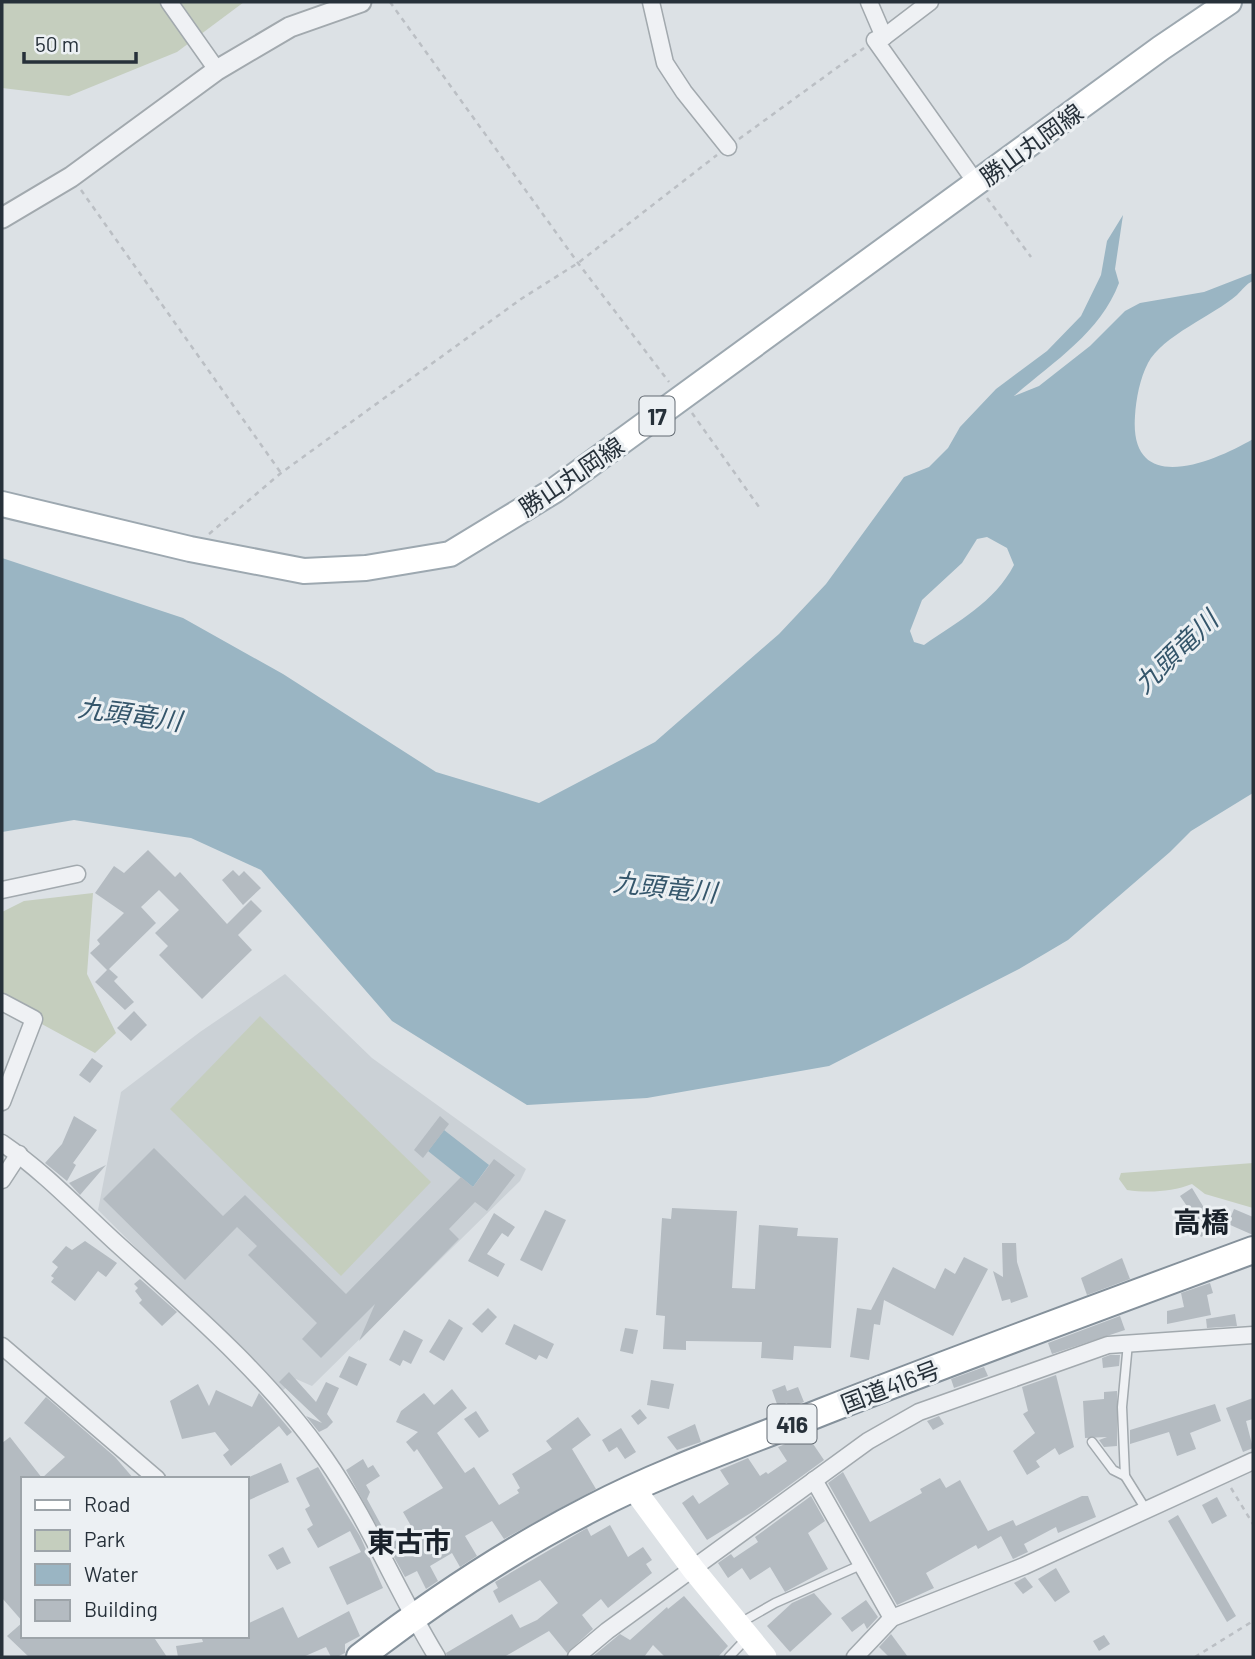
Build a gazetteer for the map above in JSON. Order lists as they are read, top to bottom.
{
  "streets": {
    "highway": ["国道416号", "416"],
    "main road": ["勝山丸岡線", "17"]
  },
  "districts": ["高橋", "東古市"],
  "water": ["九頭竜川"],
  "legend": [
    "Road",
    "Park",
    "Water",
    "Building"
  ],
  "scale_bar": "50 m"
}
